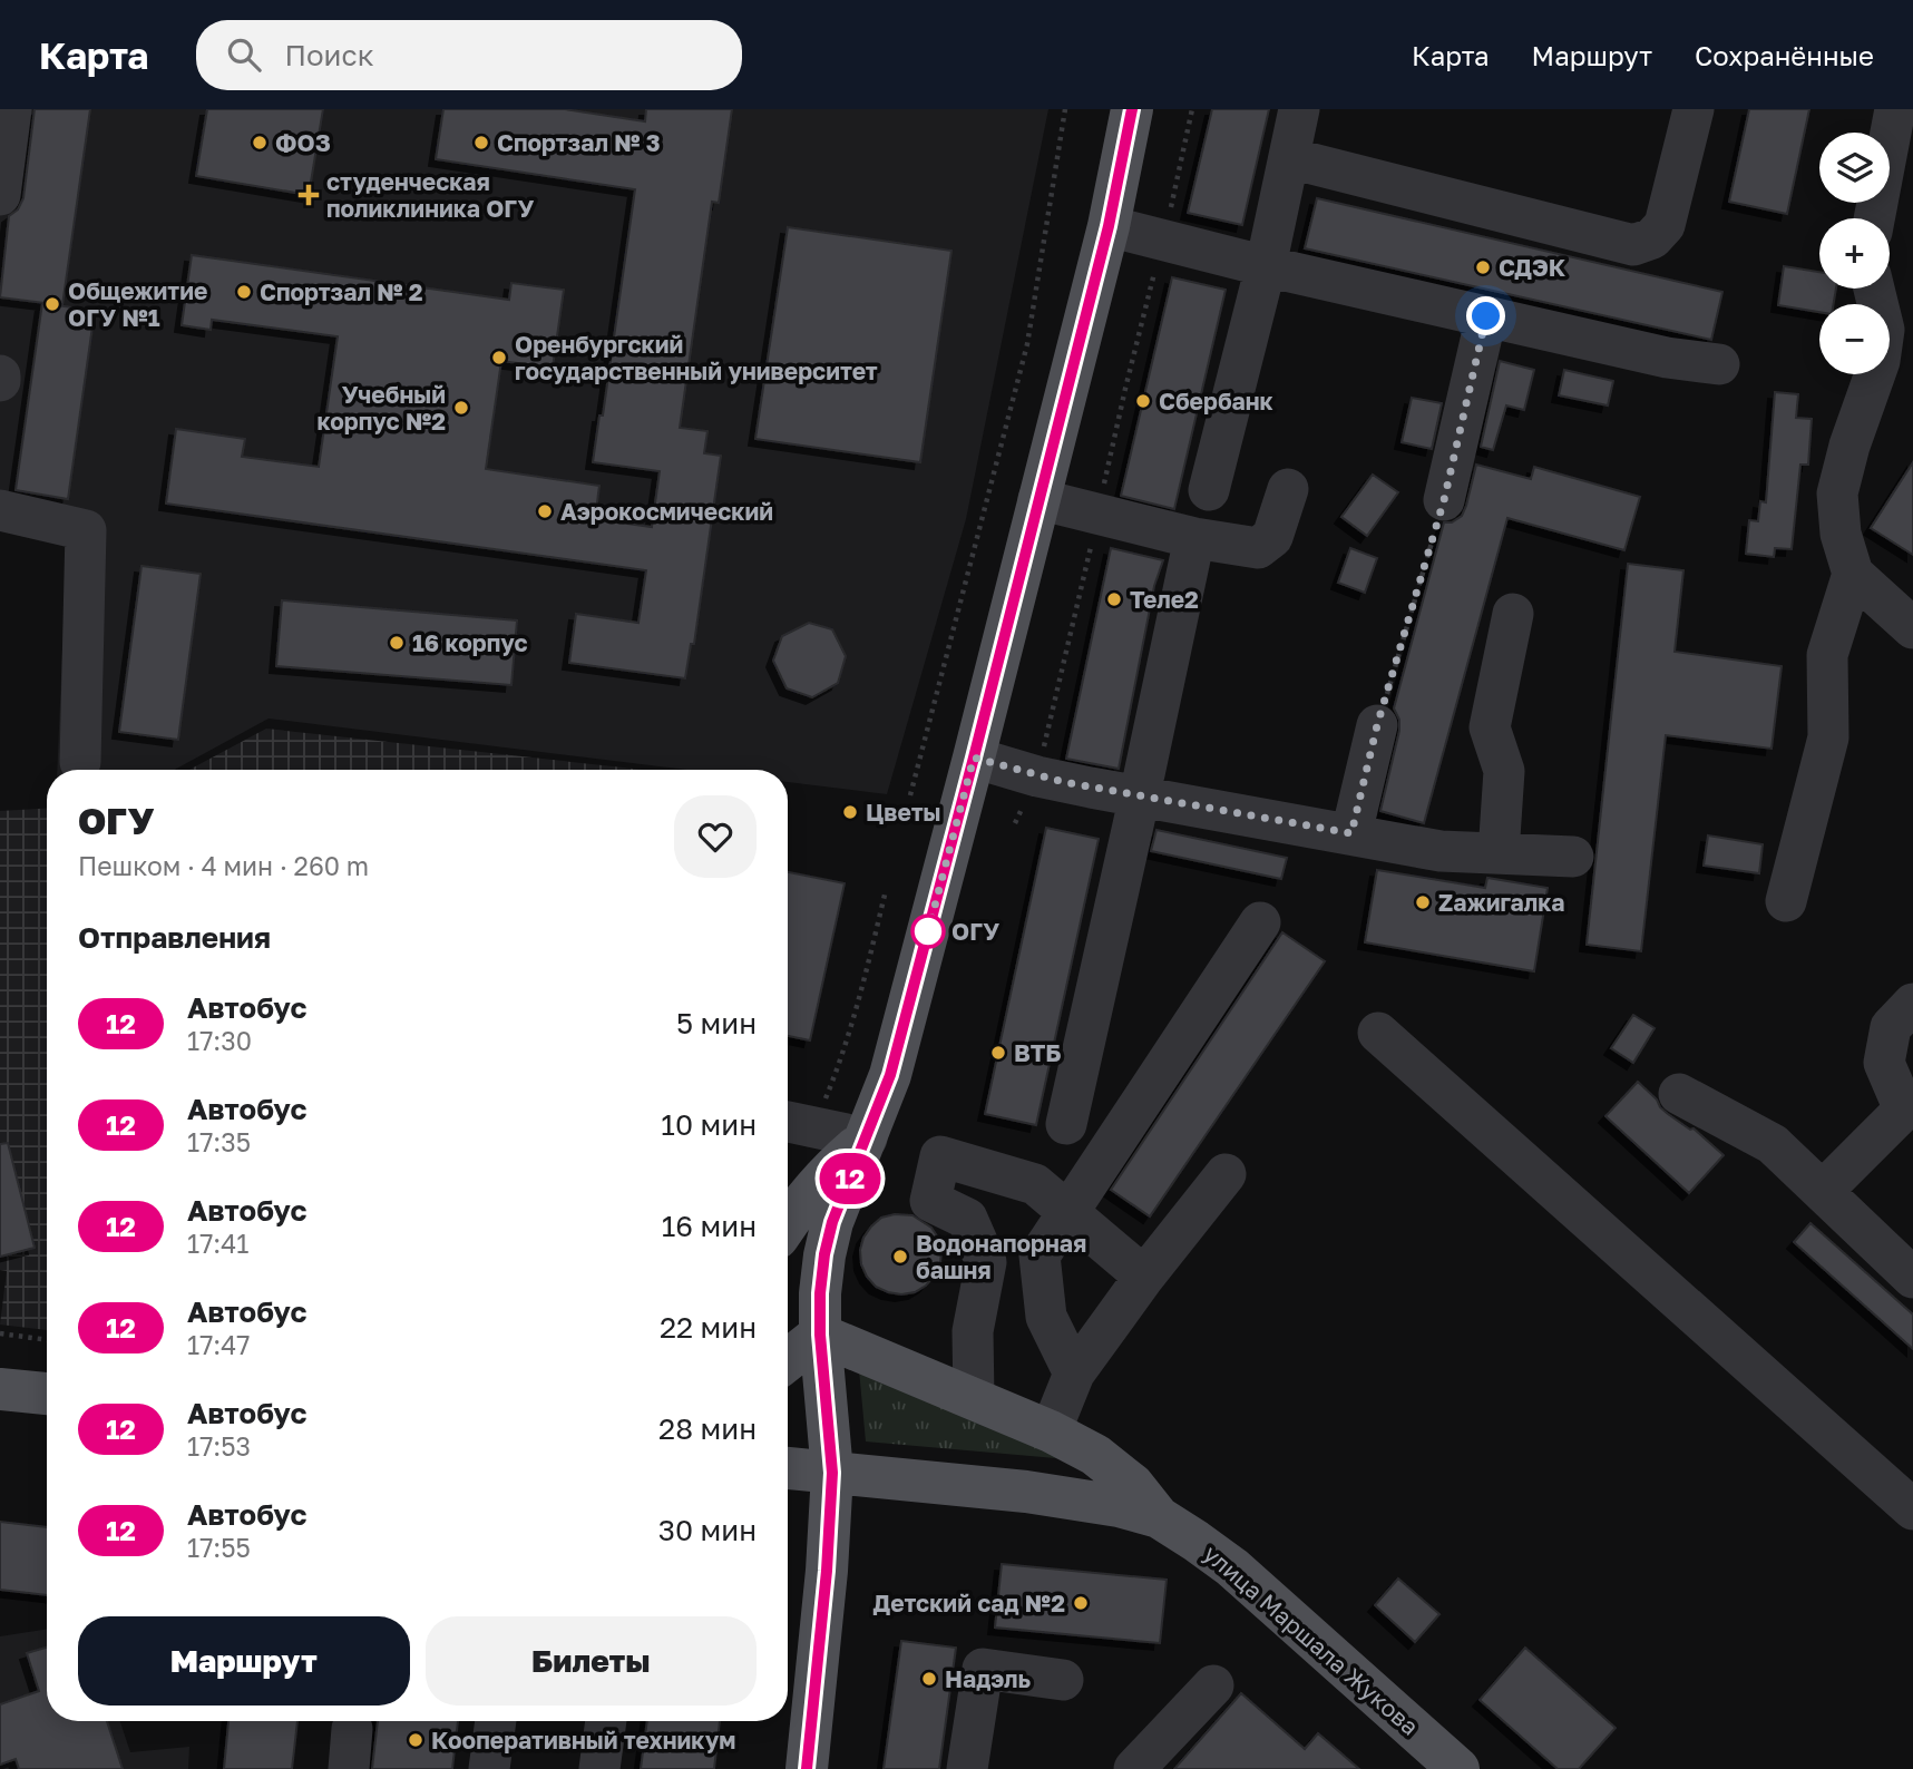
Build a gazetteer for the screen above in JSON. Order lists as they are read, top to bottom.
{
  "streets": {
    "main road": ["улица Маршала Жукова"]
  },
  "places": {
    "other": [
      "ФОЗ",
      "Спортзал № 3",
      "СДЭК",
      "Спортзал № 2",
      "Общежитие ОГУ №1",
      "Оренбургский государственный университет",
      "Сбербанк",
      "Учебный корпус №2",
      "Аэрокосмический",
      "Теле2",
      "16 корпус",
      "Цветы",
      "Zажигалка",
      "ОГУ",
      "ВТБ",
      "Водонапорная башня",
      "Детский сад №2",
      "Надэль",
      "Кооперативный техникум"
    ],
    "health": ["студенческая поликлиника ОГУ"]
  },
  "lines": ["bus line 12"],
  "page": {
    "header": "Карта",
    "search": "Поиск",
    "nav": ["Карта", "Маршрут", "Сохранённые"],
    "on_map": "12",
    "map_buttons": ["+", "−"],
    "heading": [
      ["ОГУ", "Пешком · 4 мин · 260 m"],
      "Отправления"
    ],
    "list": [
      {
        "mark": "12",
        "name": "Автобус",
        "note": "17:30",
        "value": "5 мин"
      },
      {
        "mark": "12",
        "name": "Автобус",
        "note": "17:35",
        "value": "10 мин"
      },
      {
        "mark": "12",
        "name": "Автобус",
        "note": "17:41",
        "value": "16 мин"
      },
      {
        "mark": "12",
        "name": "Автобус",
        "note": "17:47",
        "value": "22 мин"
      },
      {
        "mark": "12",
        "name": "Автобус",
        "note": "17:53",
        "value": "28 мин"
      },
      {
        "mark": "12",
        "name": "Автобус",
        "note": "17:55",
        "value": "30 мин"
      }
    ],
    "buttons": ["Маршрут", "Билеты"]
  }
}
